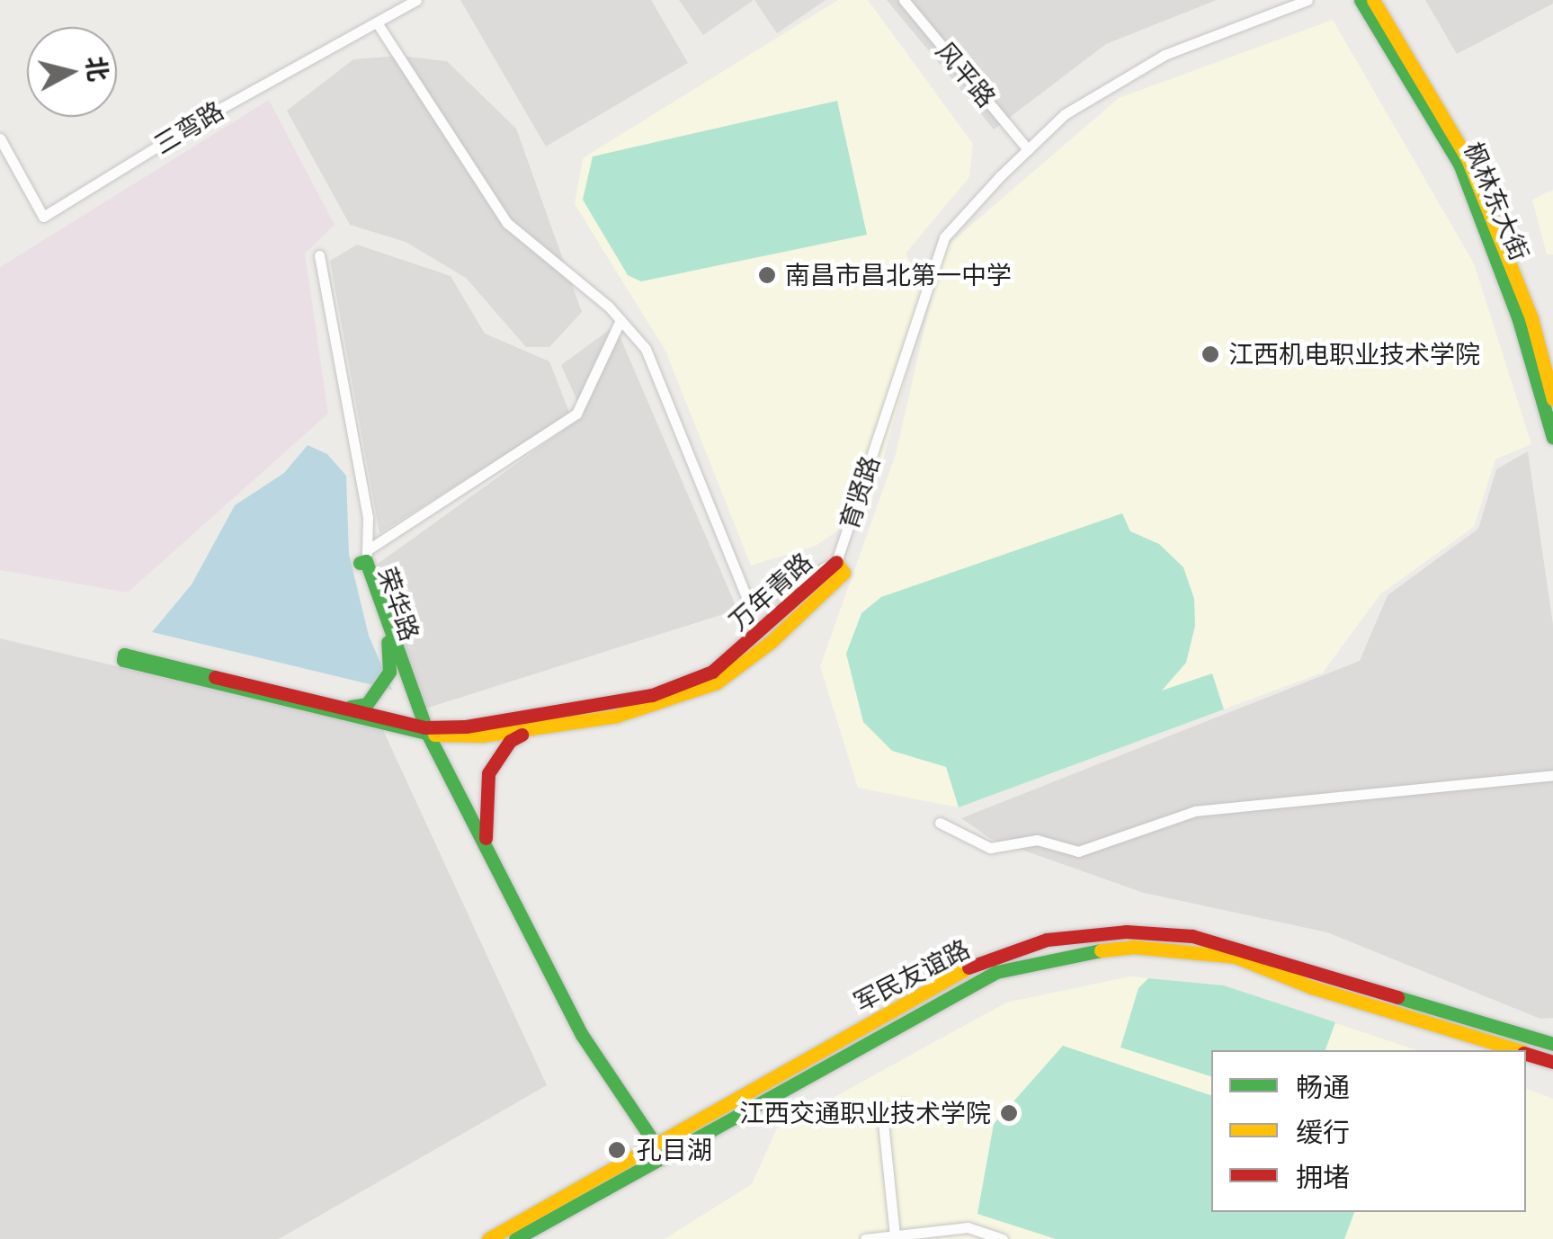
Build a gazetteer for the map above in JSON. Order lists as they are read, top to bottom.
{
  "streets": {
    "street": [
      "风平路",
      "三弯路",
      "枫林东大街",
      "育贤路",
      "万年青路",
      "荣华路",
      "军民友谊路"
    ]
  },
  "crossings": [
    ["风平路", "育贤路"],
    ["三弯路", "育贤路"],
    ["育贤路", "万年青路"],
    ["万年青路", "荣华路"],
    ["荣华路", "军民友谊路"]
  ],
  "places": [
    "南昌市昌北第一中学",
    "江西机电职业技术学院",
    "江西交通职业技术学院",
    "孔目湖"
  ],
  "legend": ["畅通", "缓行", "拥堵"],
  "north": "right"
}
